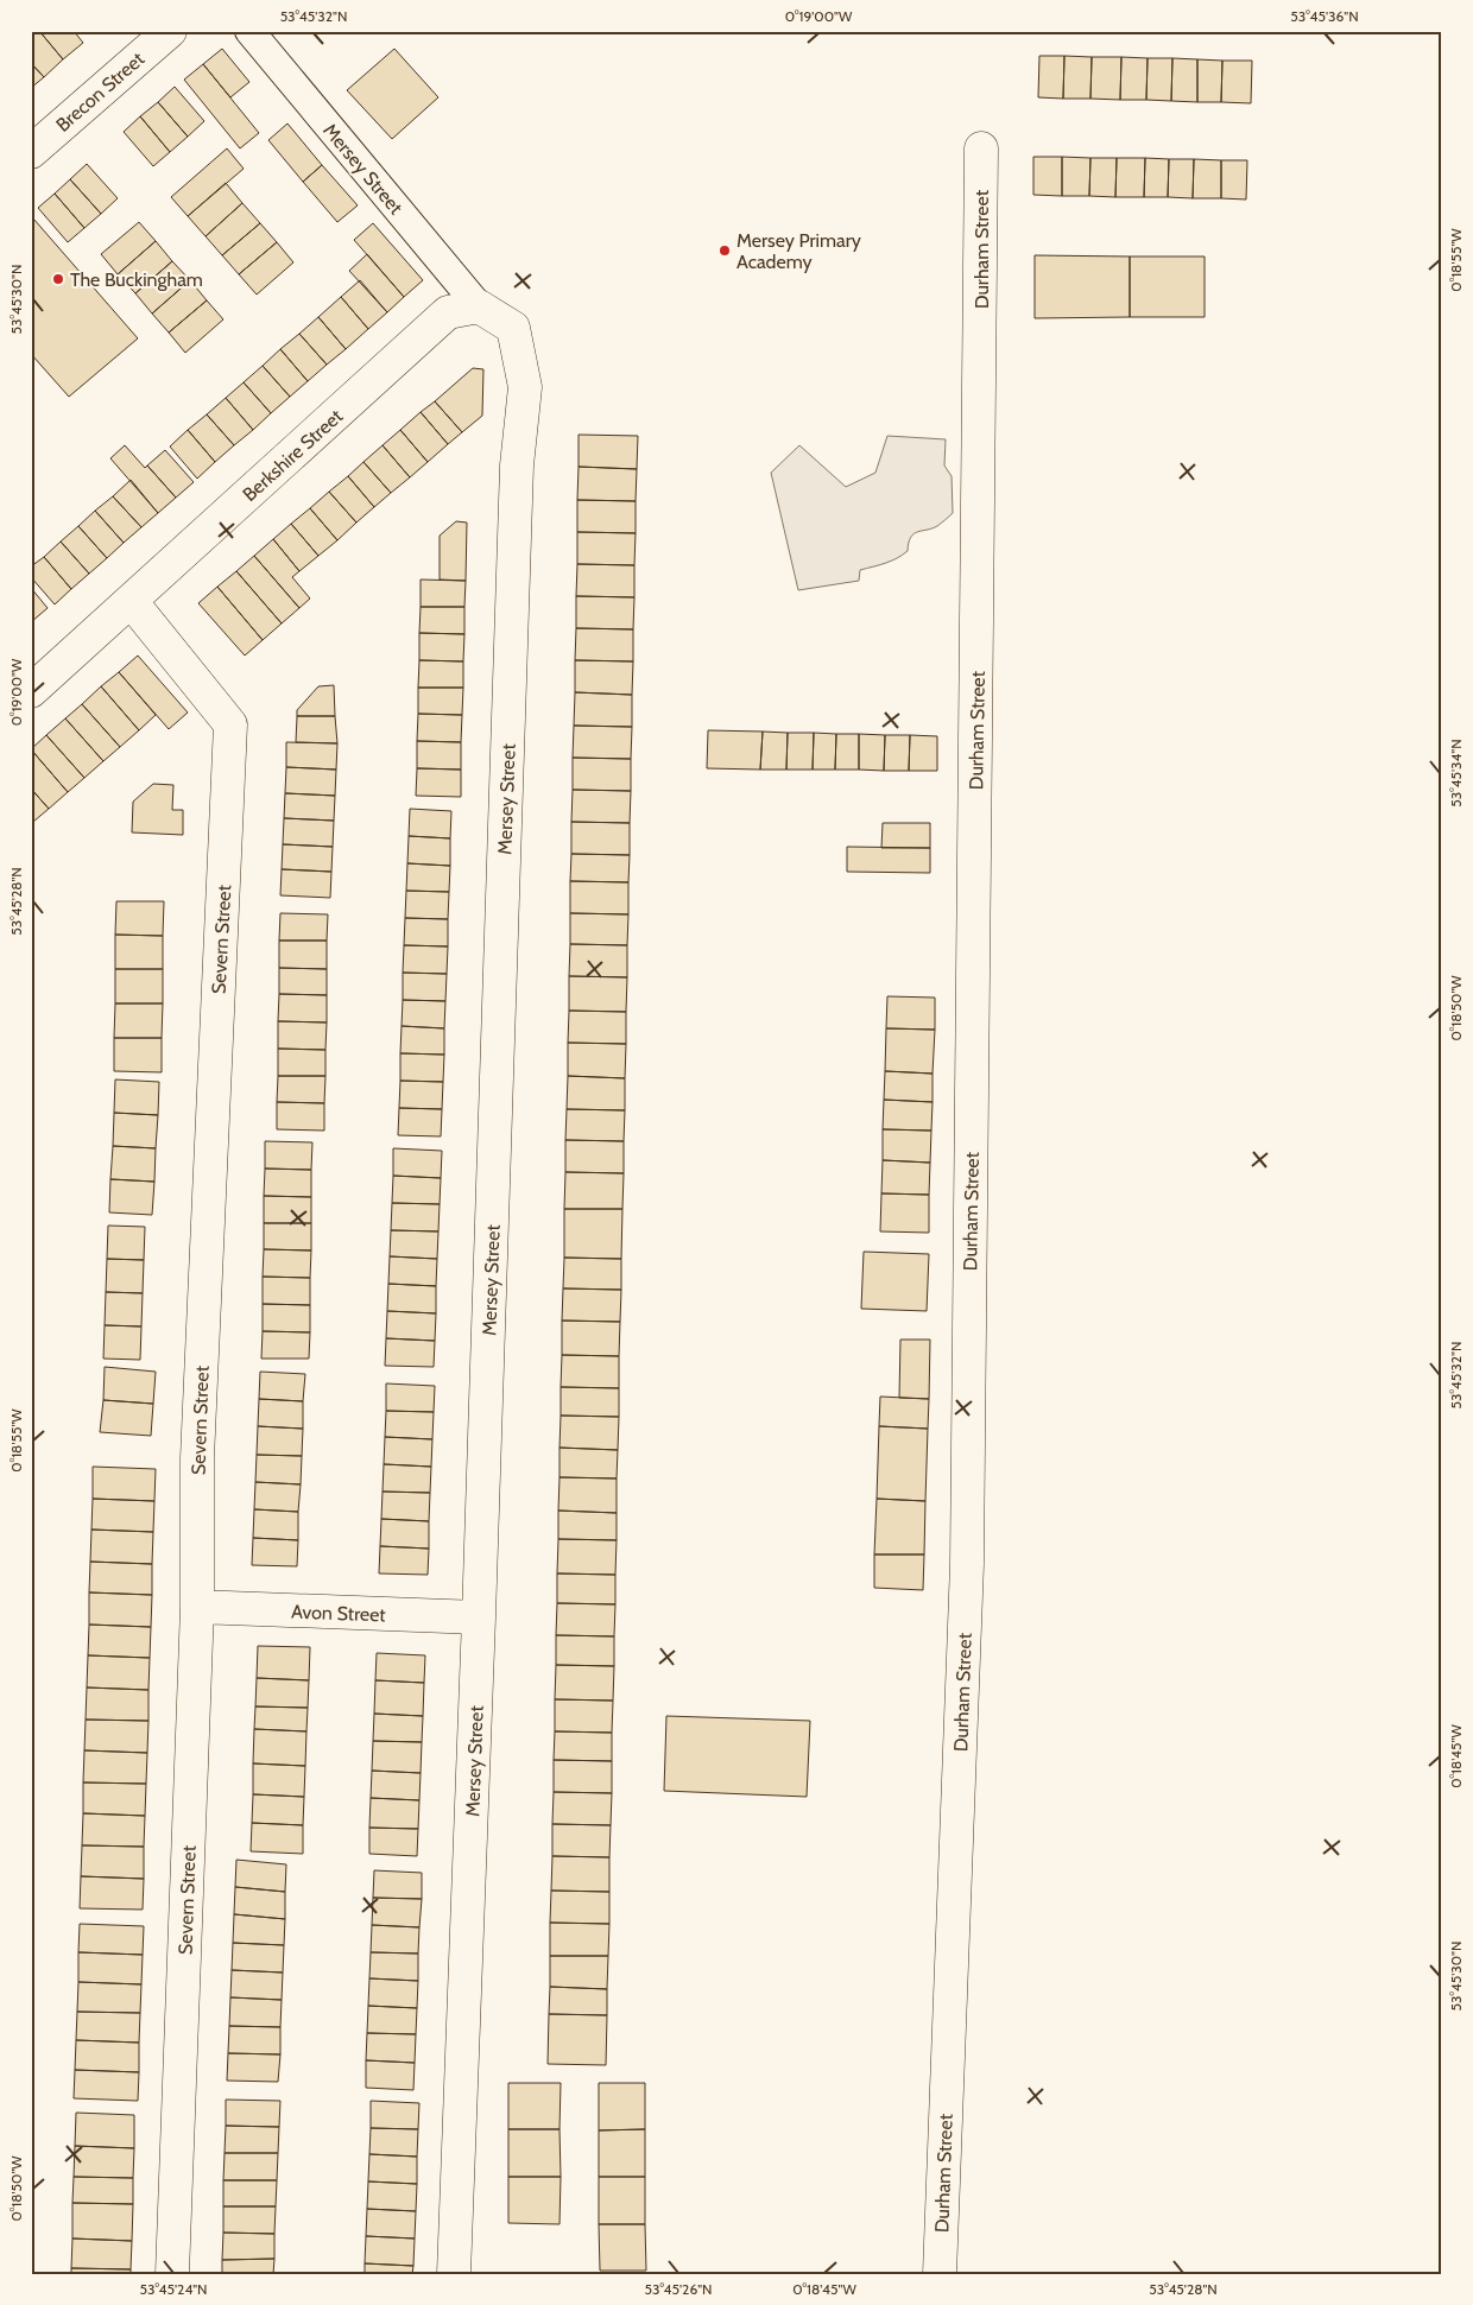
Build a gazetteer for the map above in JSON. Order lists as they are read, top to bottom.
{
  "streets": {
    "street": [
      "Brecon Street",
      "Mersey Street",
      "Durham Street",
      "Berkshire Street",
      "Severn Street",
      "Avon Street"
    ]
  },
  "crossings": [
    ["Mersey Street", "Berkshire Street"],
    ["Mersey Street", "Avon Street"],
    ["Berkshire Street", "Severn Street"],
    ["Severn Street", "Avon Street"]
  ],
  "places": ["Mersey Primary Academy", "The Buckingham"],
  "coordinates": [
    "53°45'32\"N",
    "0°19'00\"W",
    "53°45'36\"N",
    "0°18'55\"W",
    "53°45'30\"N",
    "53°45'34\"N",
    "53°45'28\"N",
    "0°18'50\"W",
    "0°18'45\"W",
    "53°45'24\"N",
    "53°45'26\"N"
  ]
}
